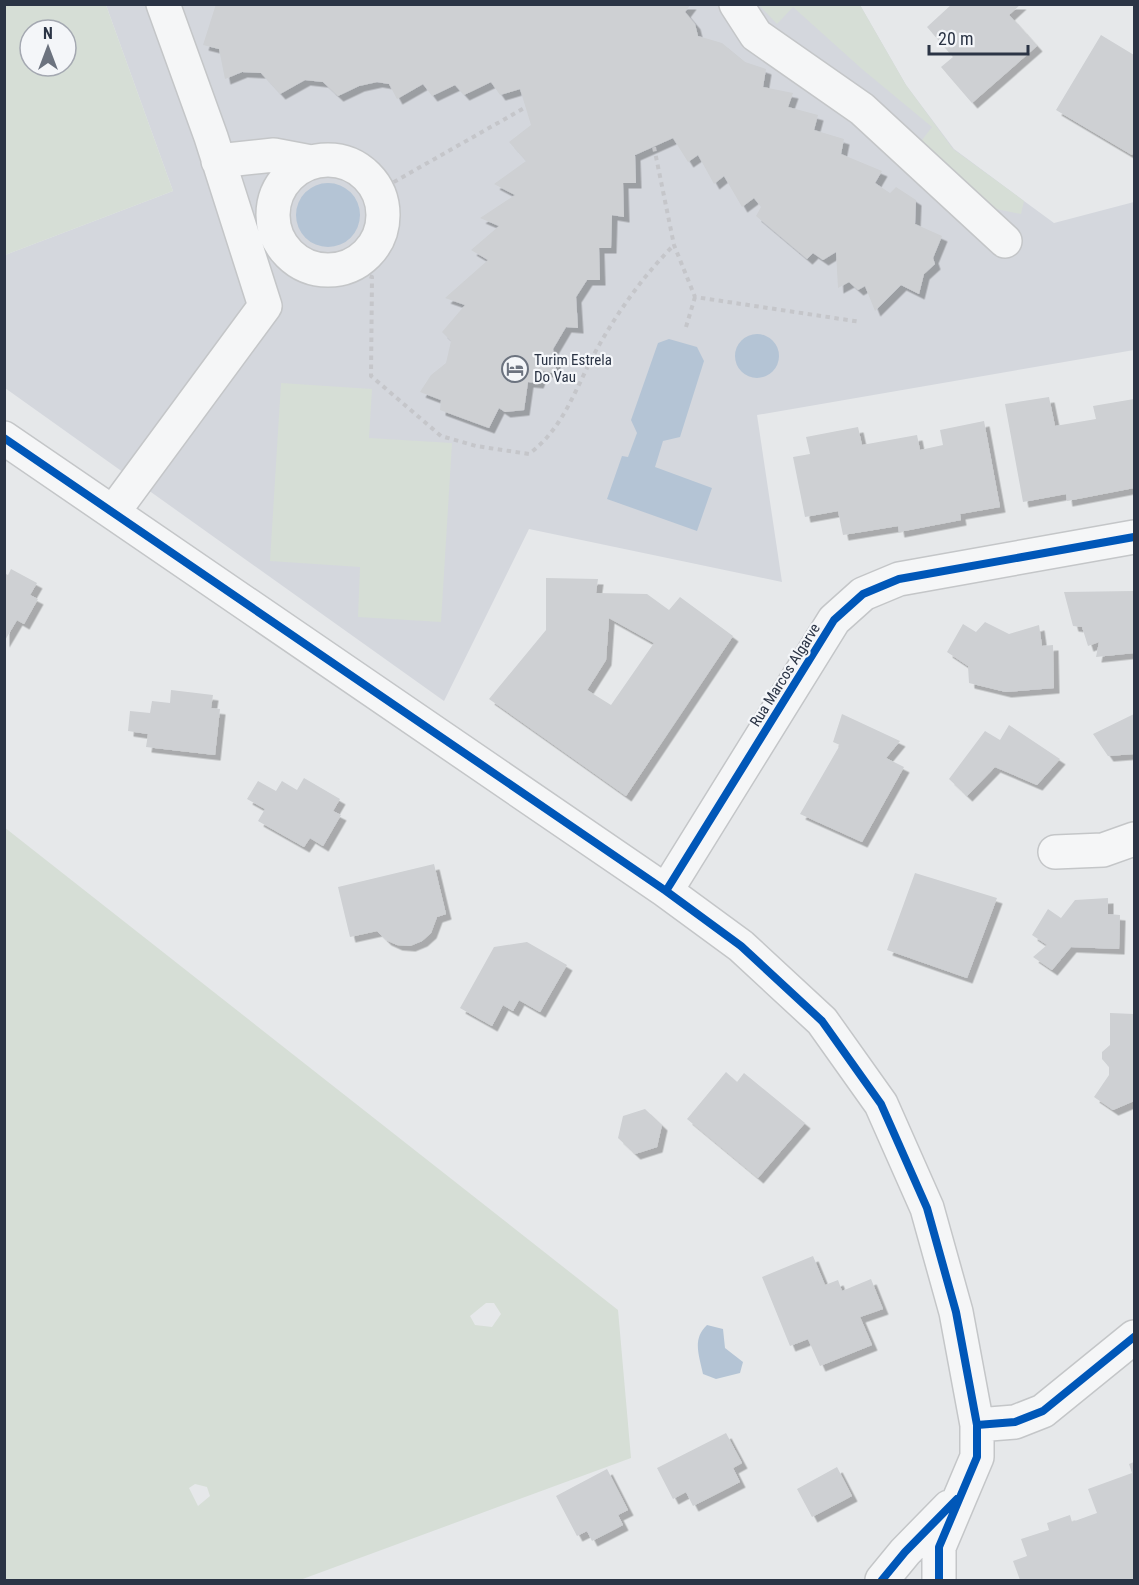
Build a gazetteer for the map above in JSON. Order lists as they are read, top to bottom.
{
  "streets": {
    "street": ["Rua Marcos Algarve"]
  },
  "places": {
    "hotel": ["Turim Estrela Do Vau"]
  },
  "scale_bar": "20 m",
  "north": "top"
}
